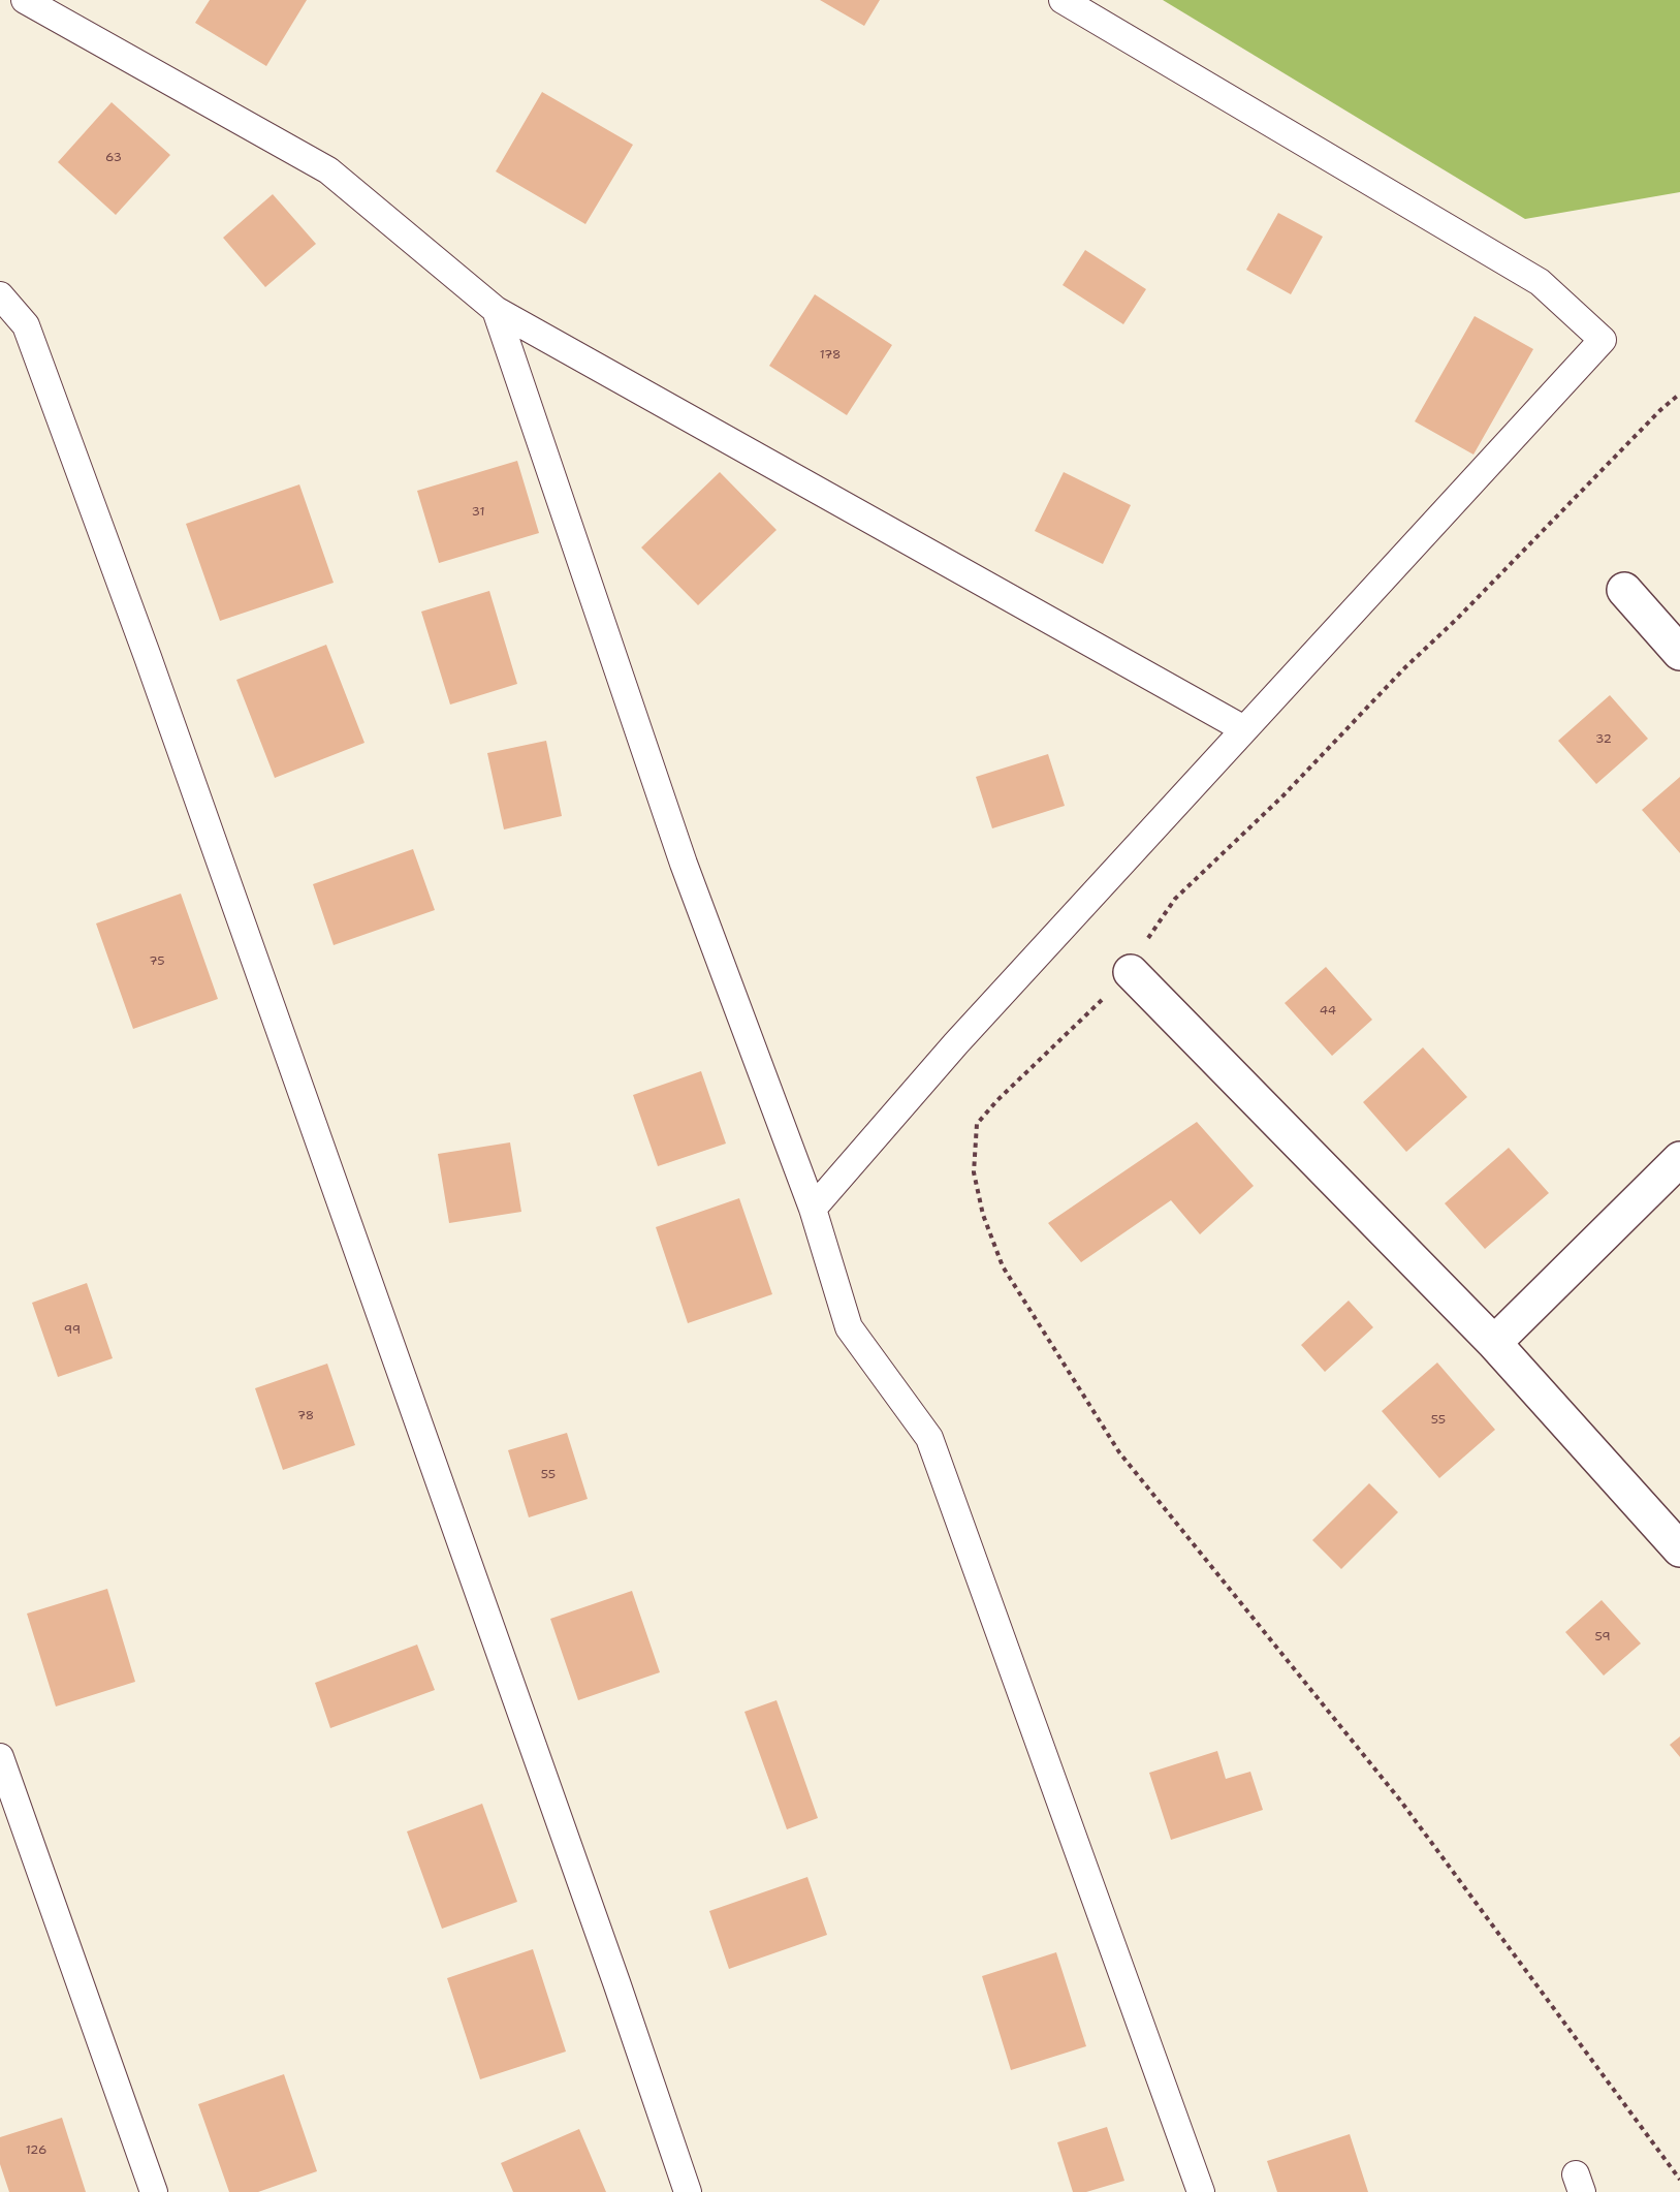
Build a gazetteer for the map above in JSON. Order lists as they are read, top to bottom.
{
  "house_numbers": [
    "63",
    "178",
    "31",
    "32",
    "75",
    "44",
    "99",
    "78",
    "55",
    "55",
    "59",
    "126"
  ]
}
